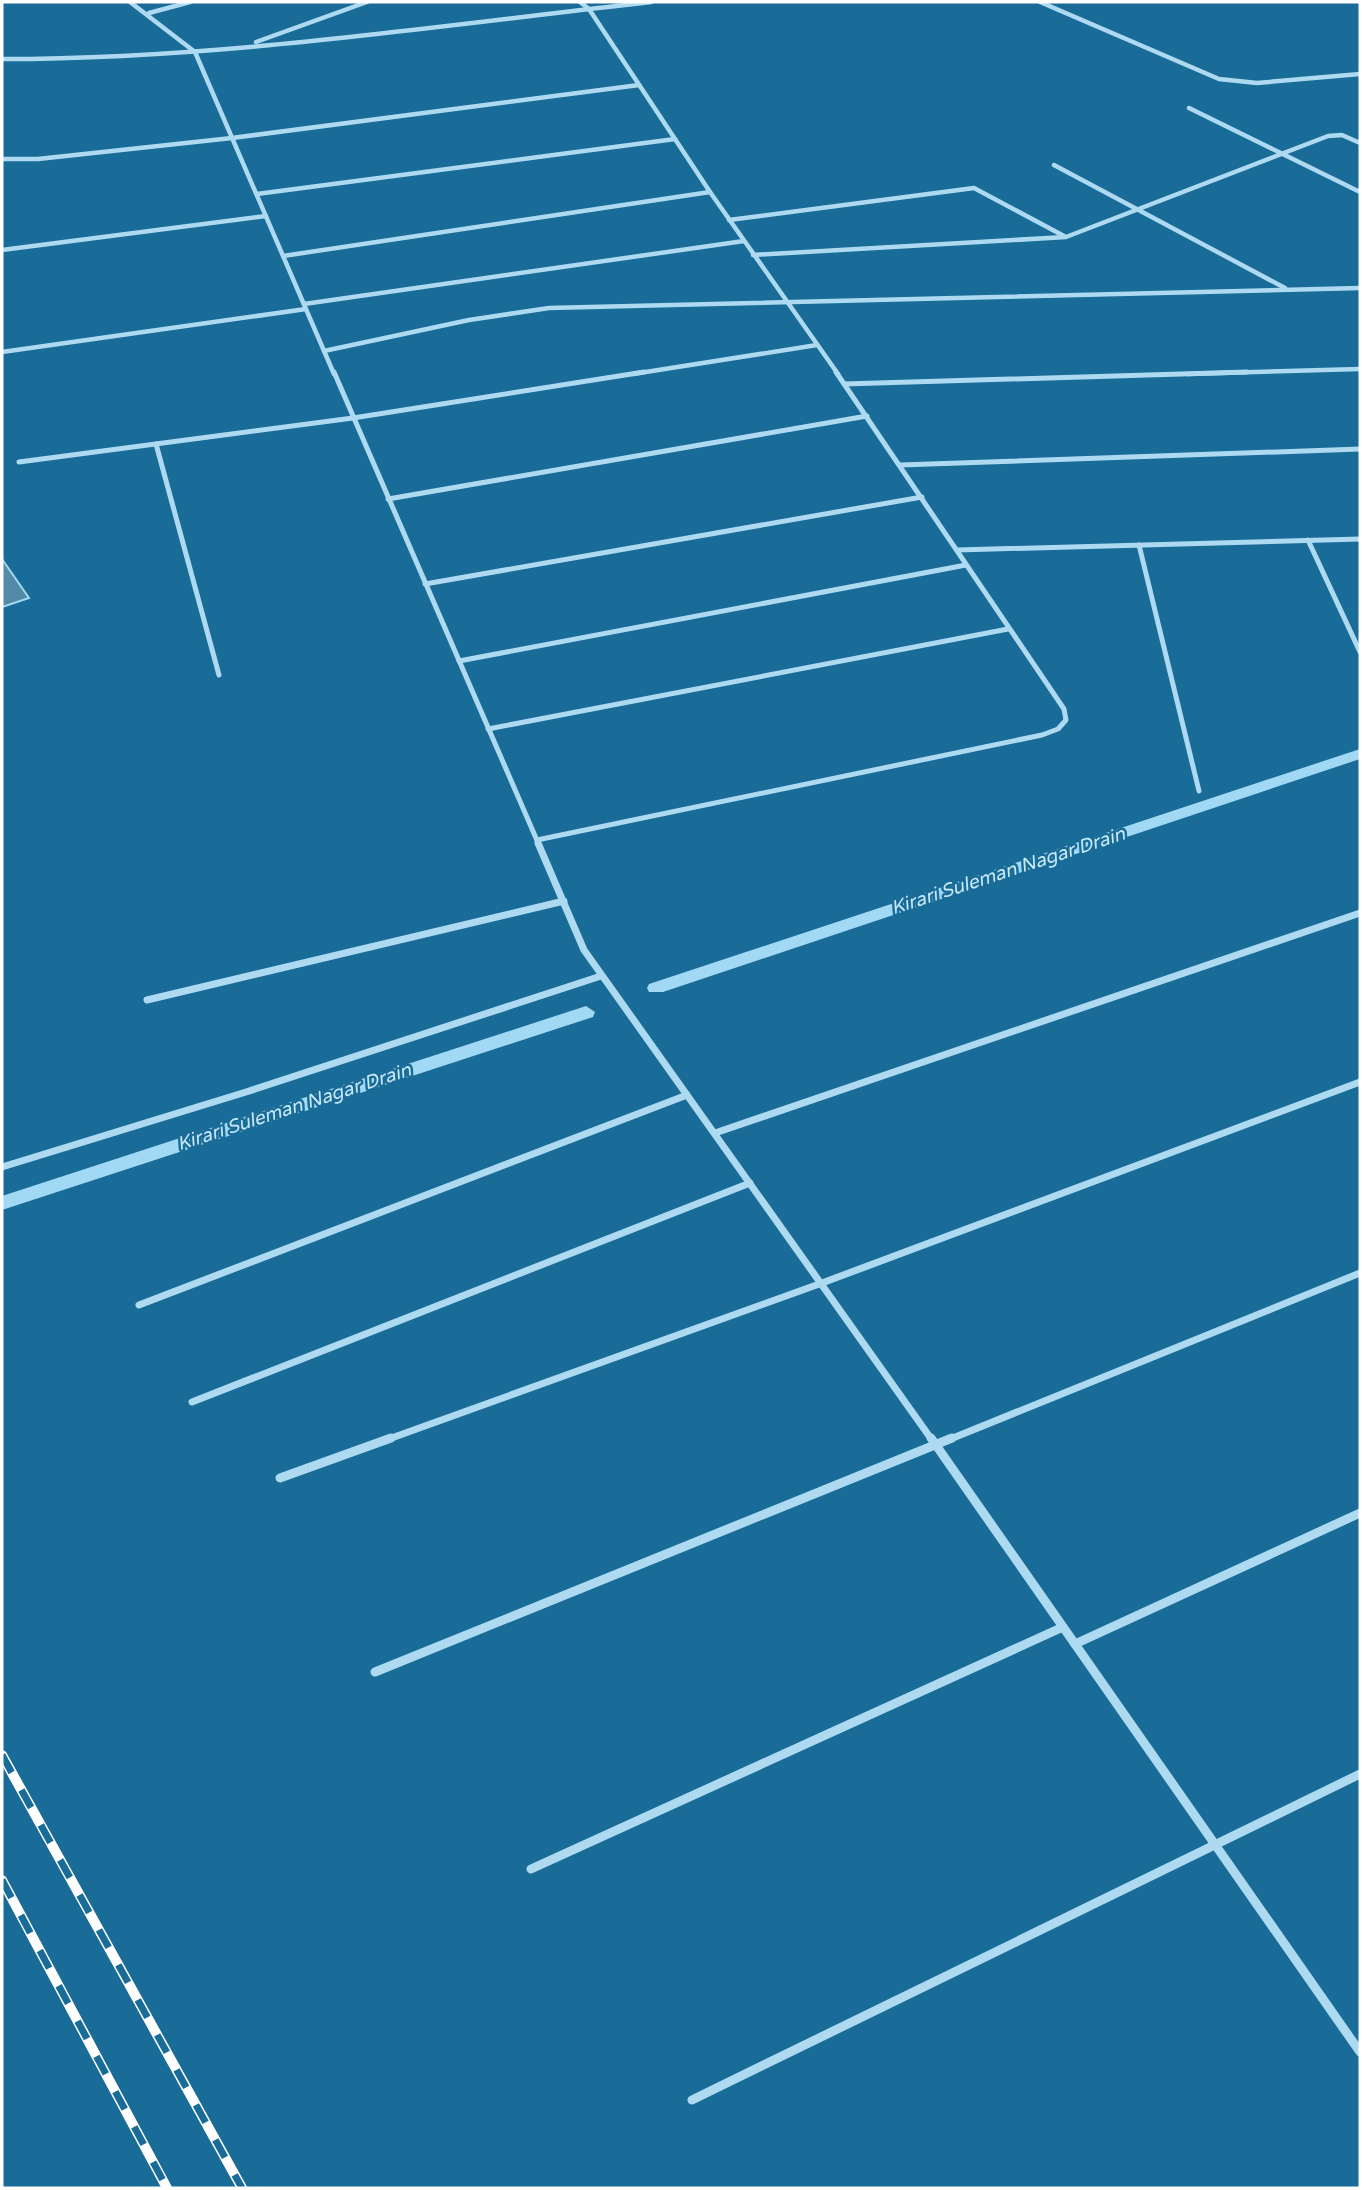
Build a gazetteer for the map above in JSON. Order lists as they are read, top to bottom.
{
  "water": ["Kirari Suleman Nagar Drain"]
}
